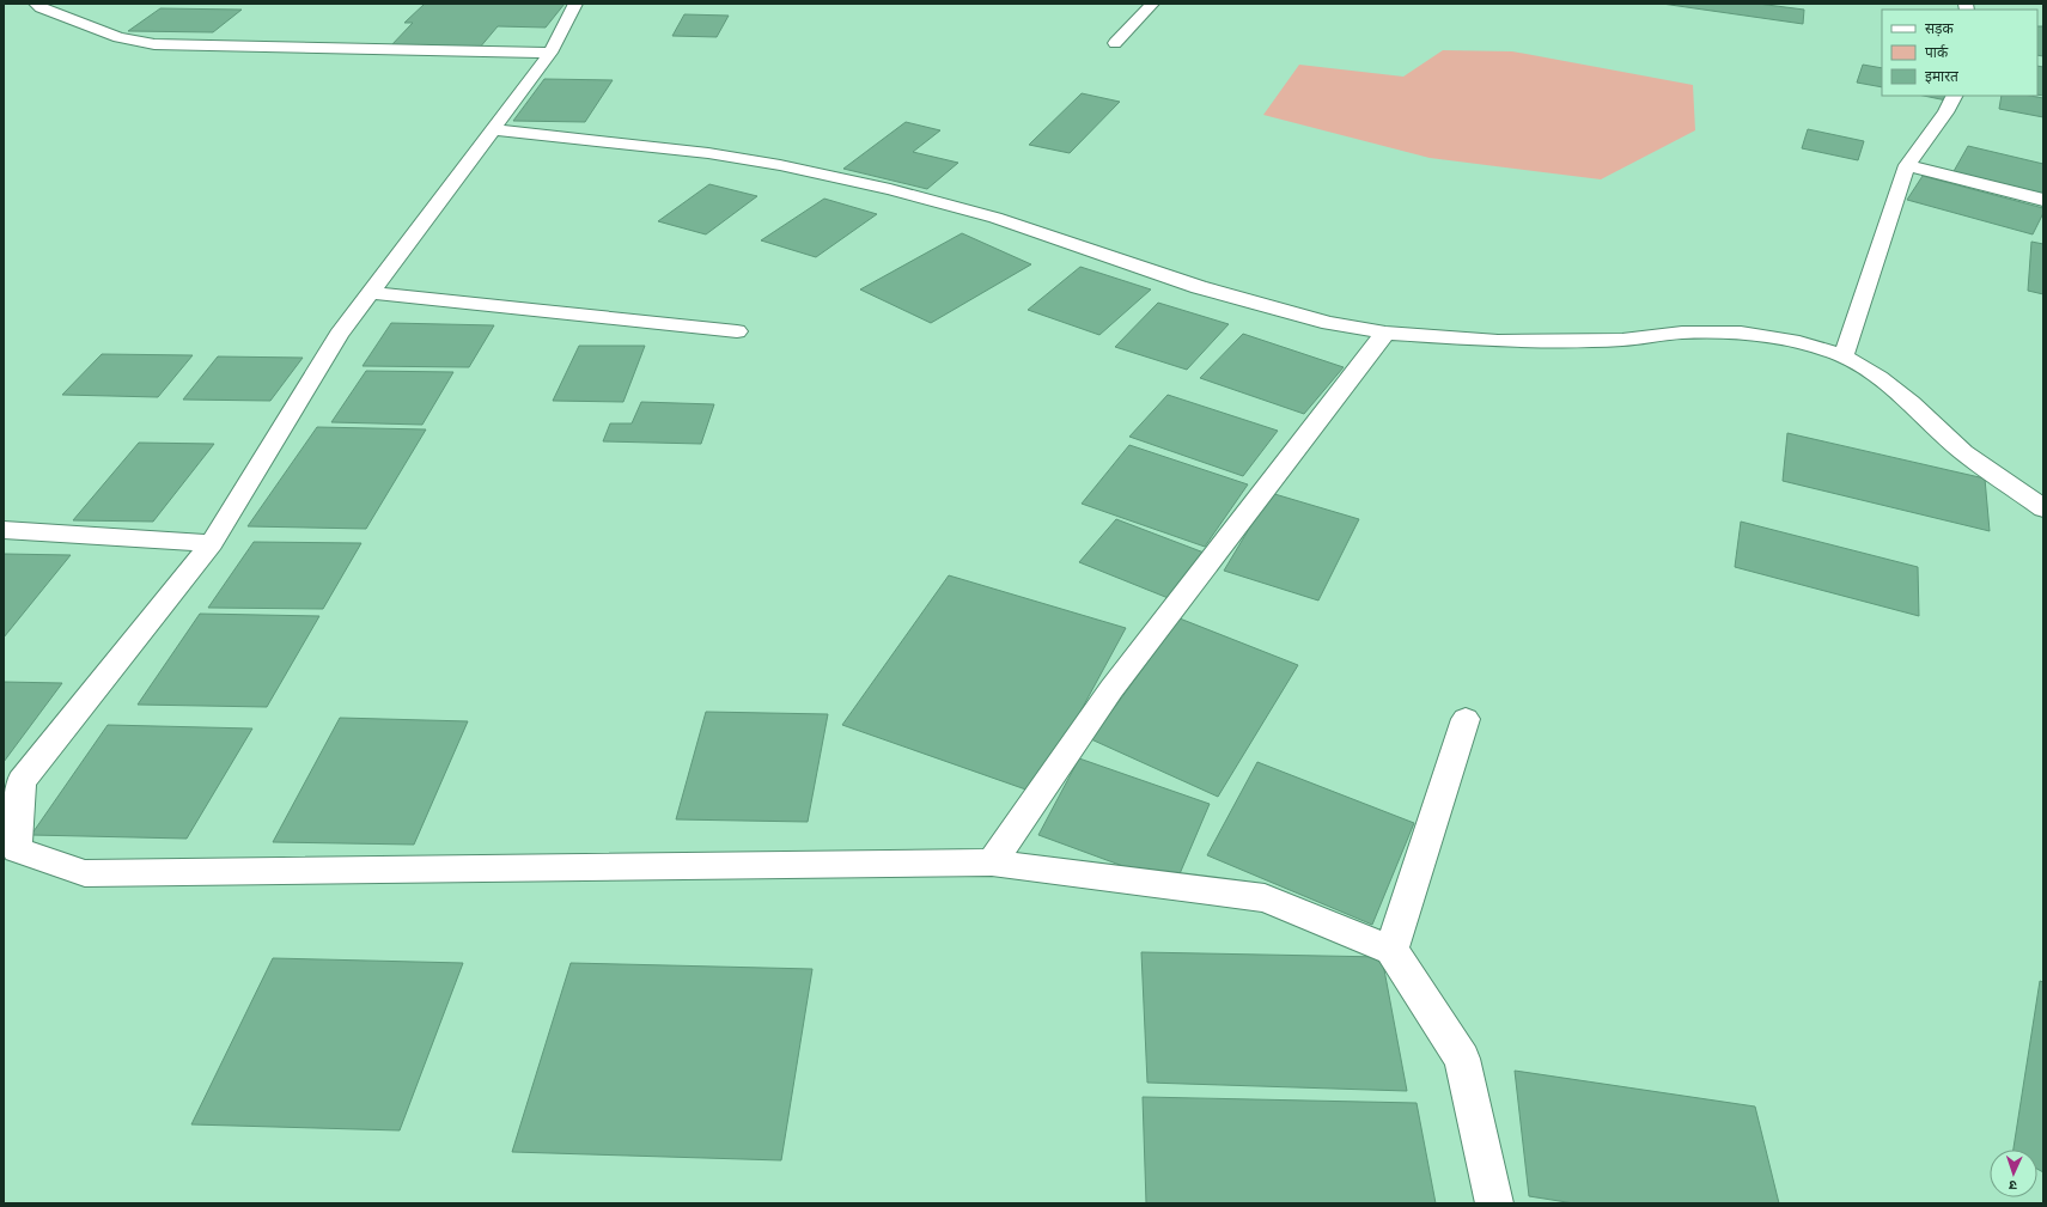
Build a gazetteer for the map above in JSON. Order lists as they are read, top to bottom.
{
  "legend": ["सड़क", "पार्क", "इमारत"],
  "north": "bottom"
}
